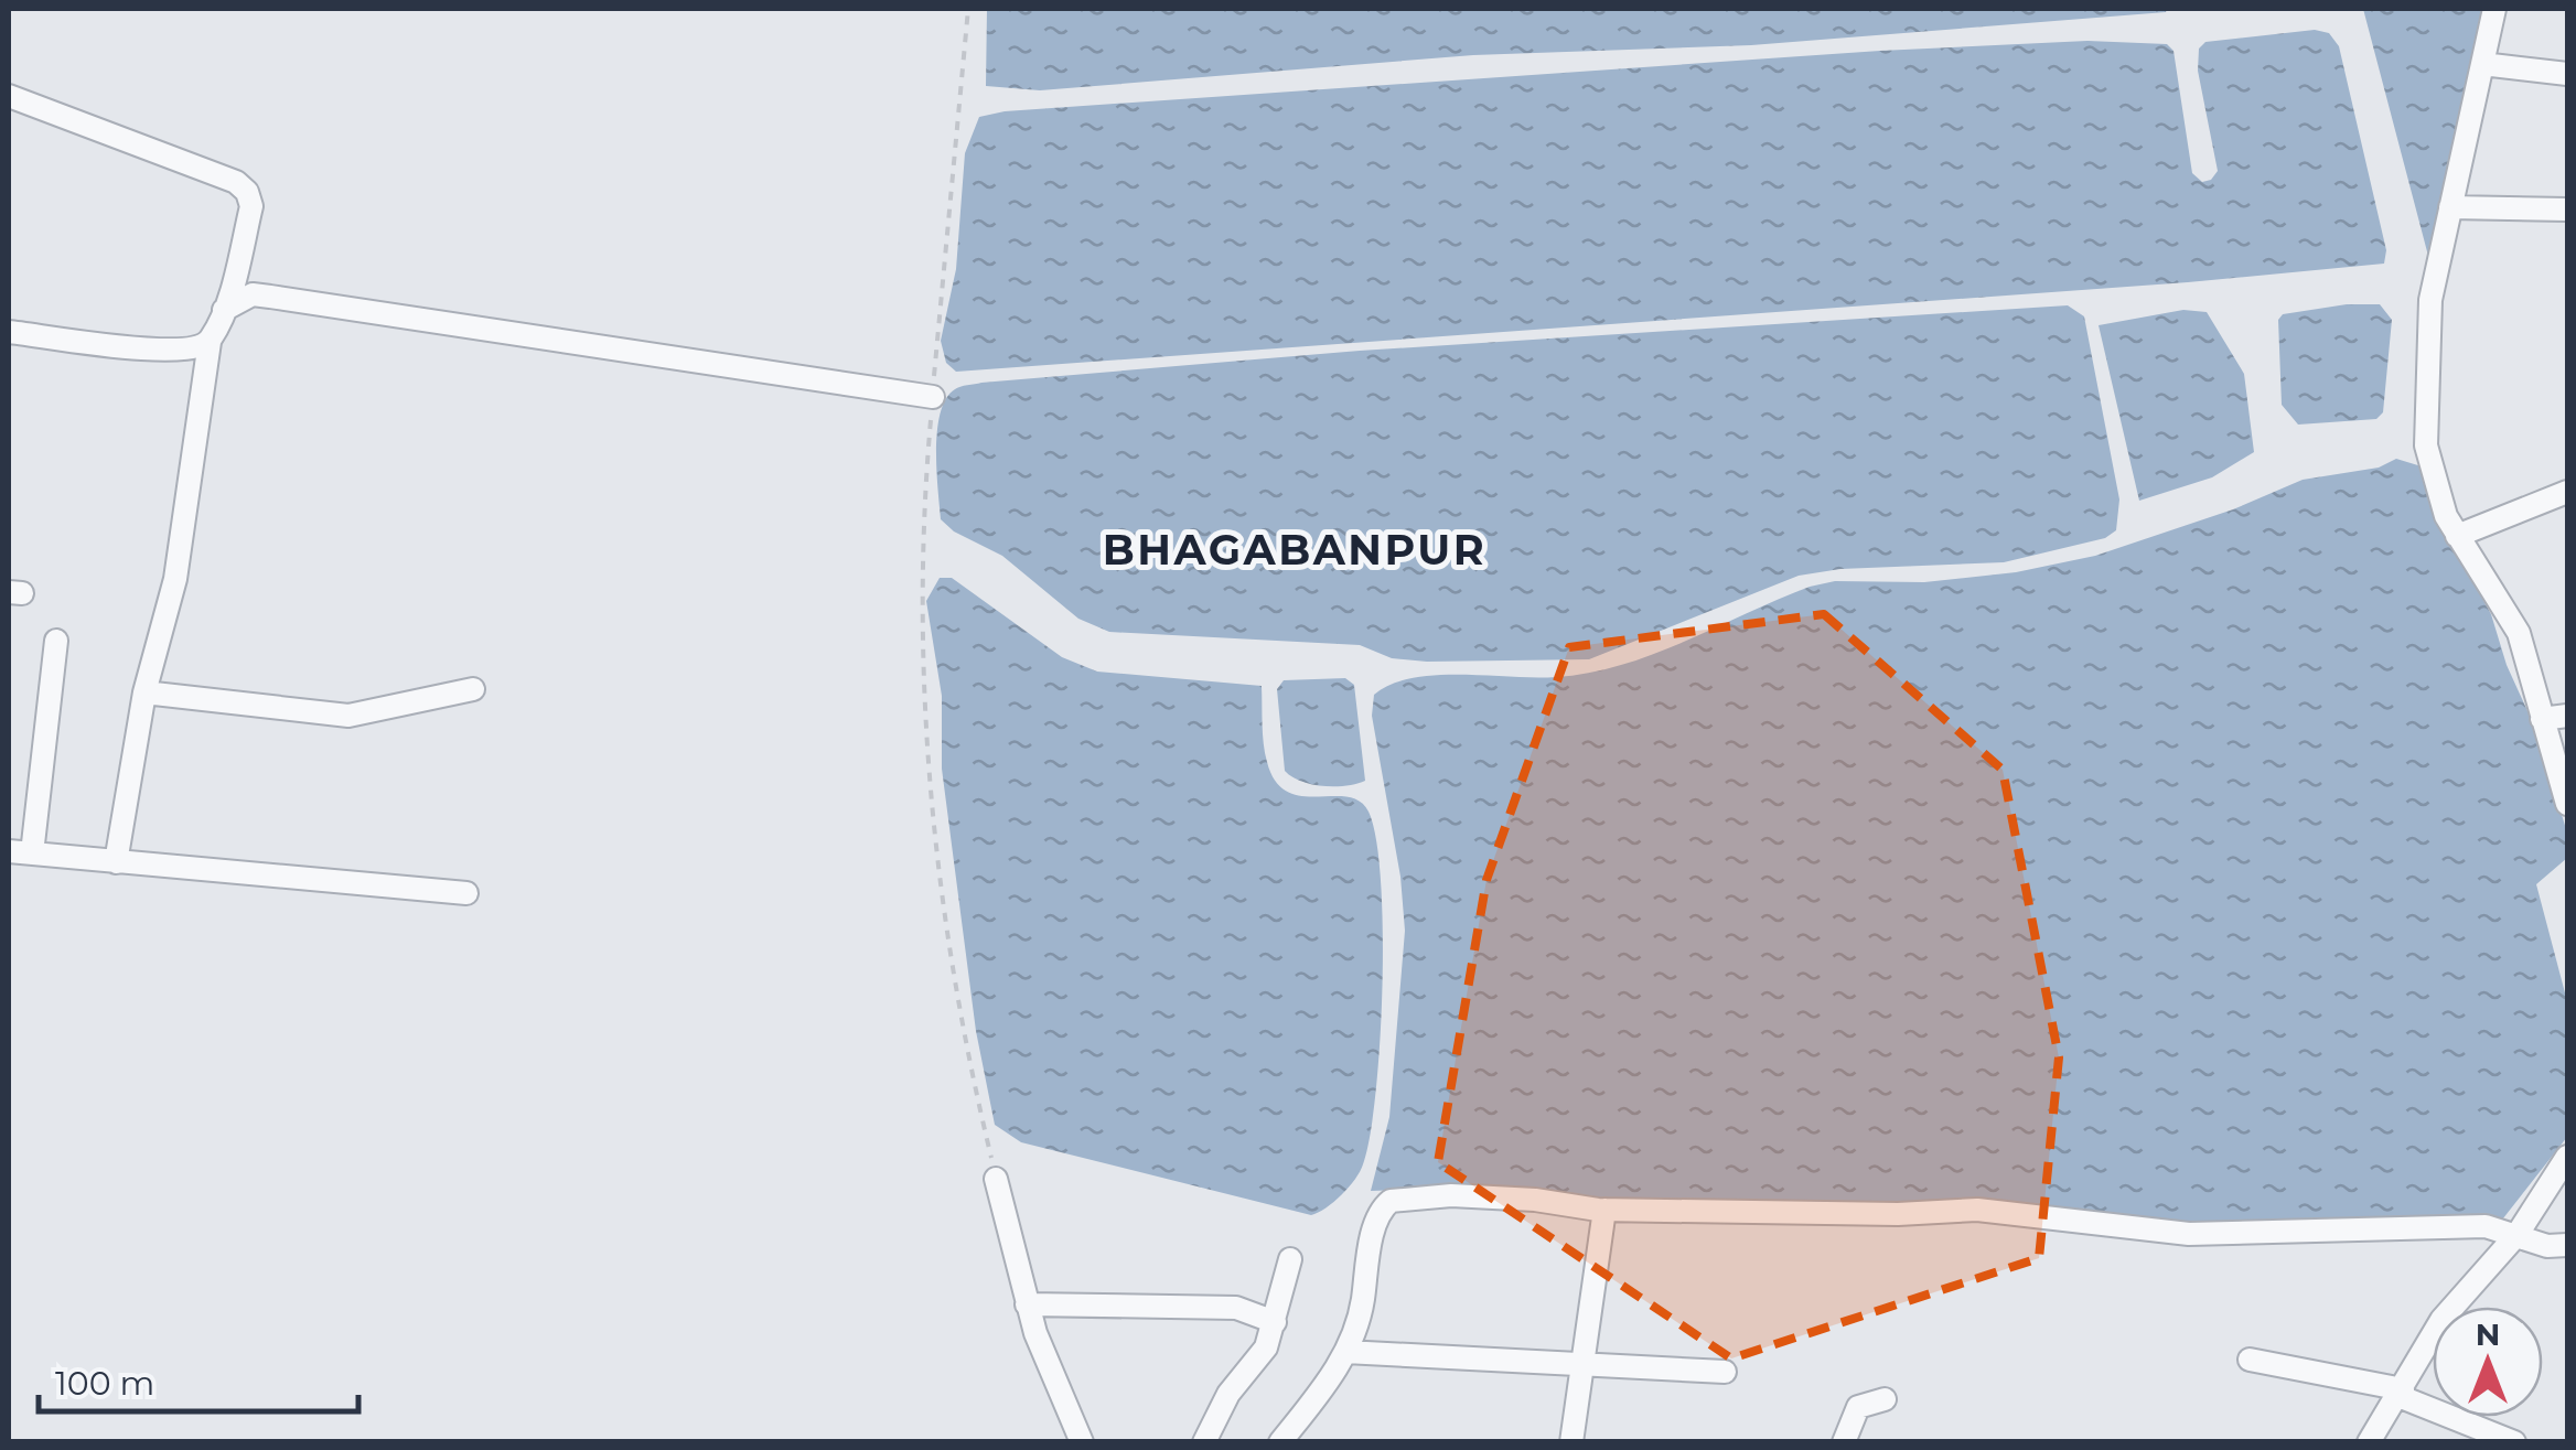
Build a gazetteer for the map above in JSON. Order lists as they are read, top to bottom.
{
  "districts": ["BHAGABANPUR"],
  "scale_bar": "100 m",
  "north": "top"
}
